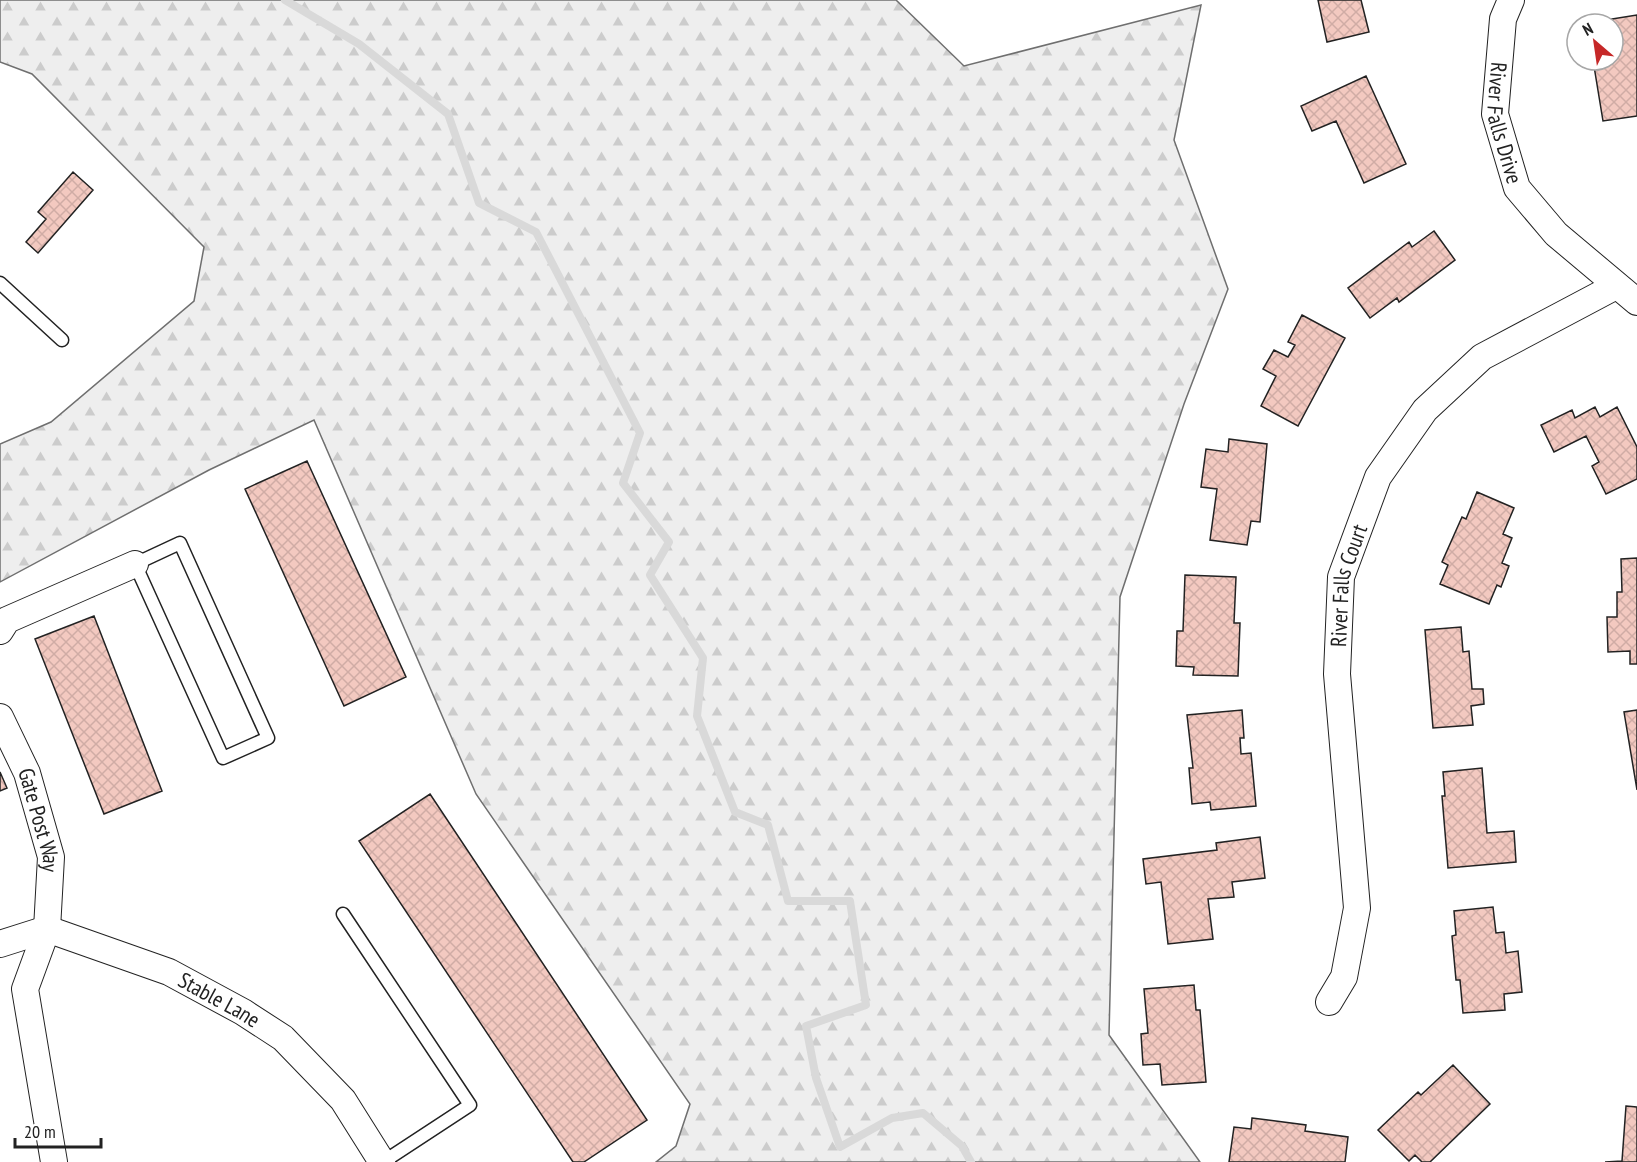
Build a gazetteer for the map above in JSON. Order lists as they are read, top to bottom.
{
  "streets": {
    "street": [
      "River Falls Drive",
      "River Falls Court",
      "Gate Post Way",
      "Stable Lane"
    ]
  },
  "crossings": [
    ["River Falls Drive", "River Falls Court"],
    ["Gate Post Way", "Stable Lane"]
  ],
  "scale_bar": "20 m",
  "north": "top left"
}
